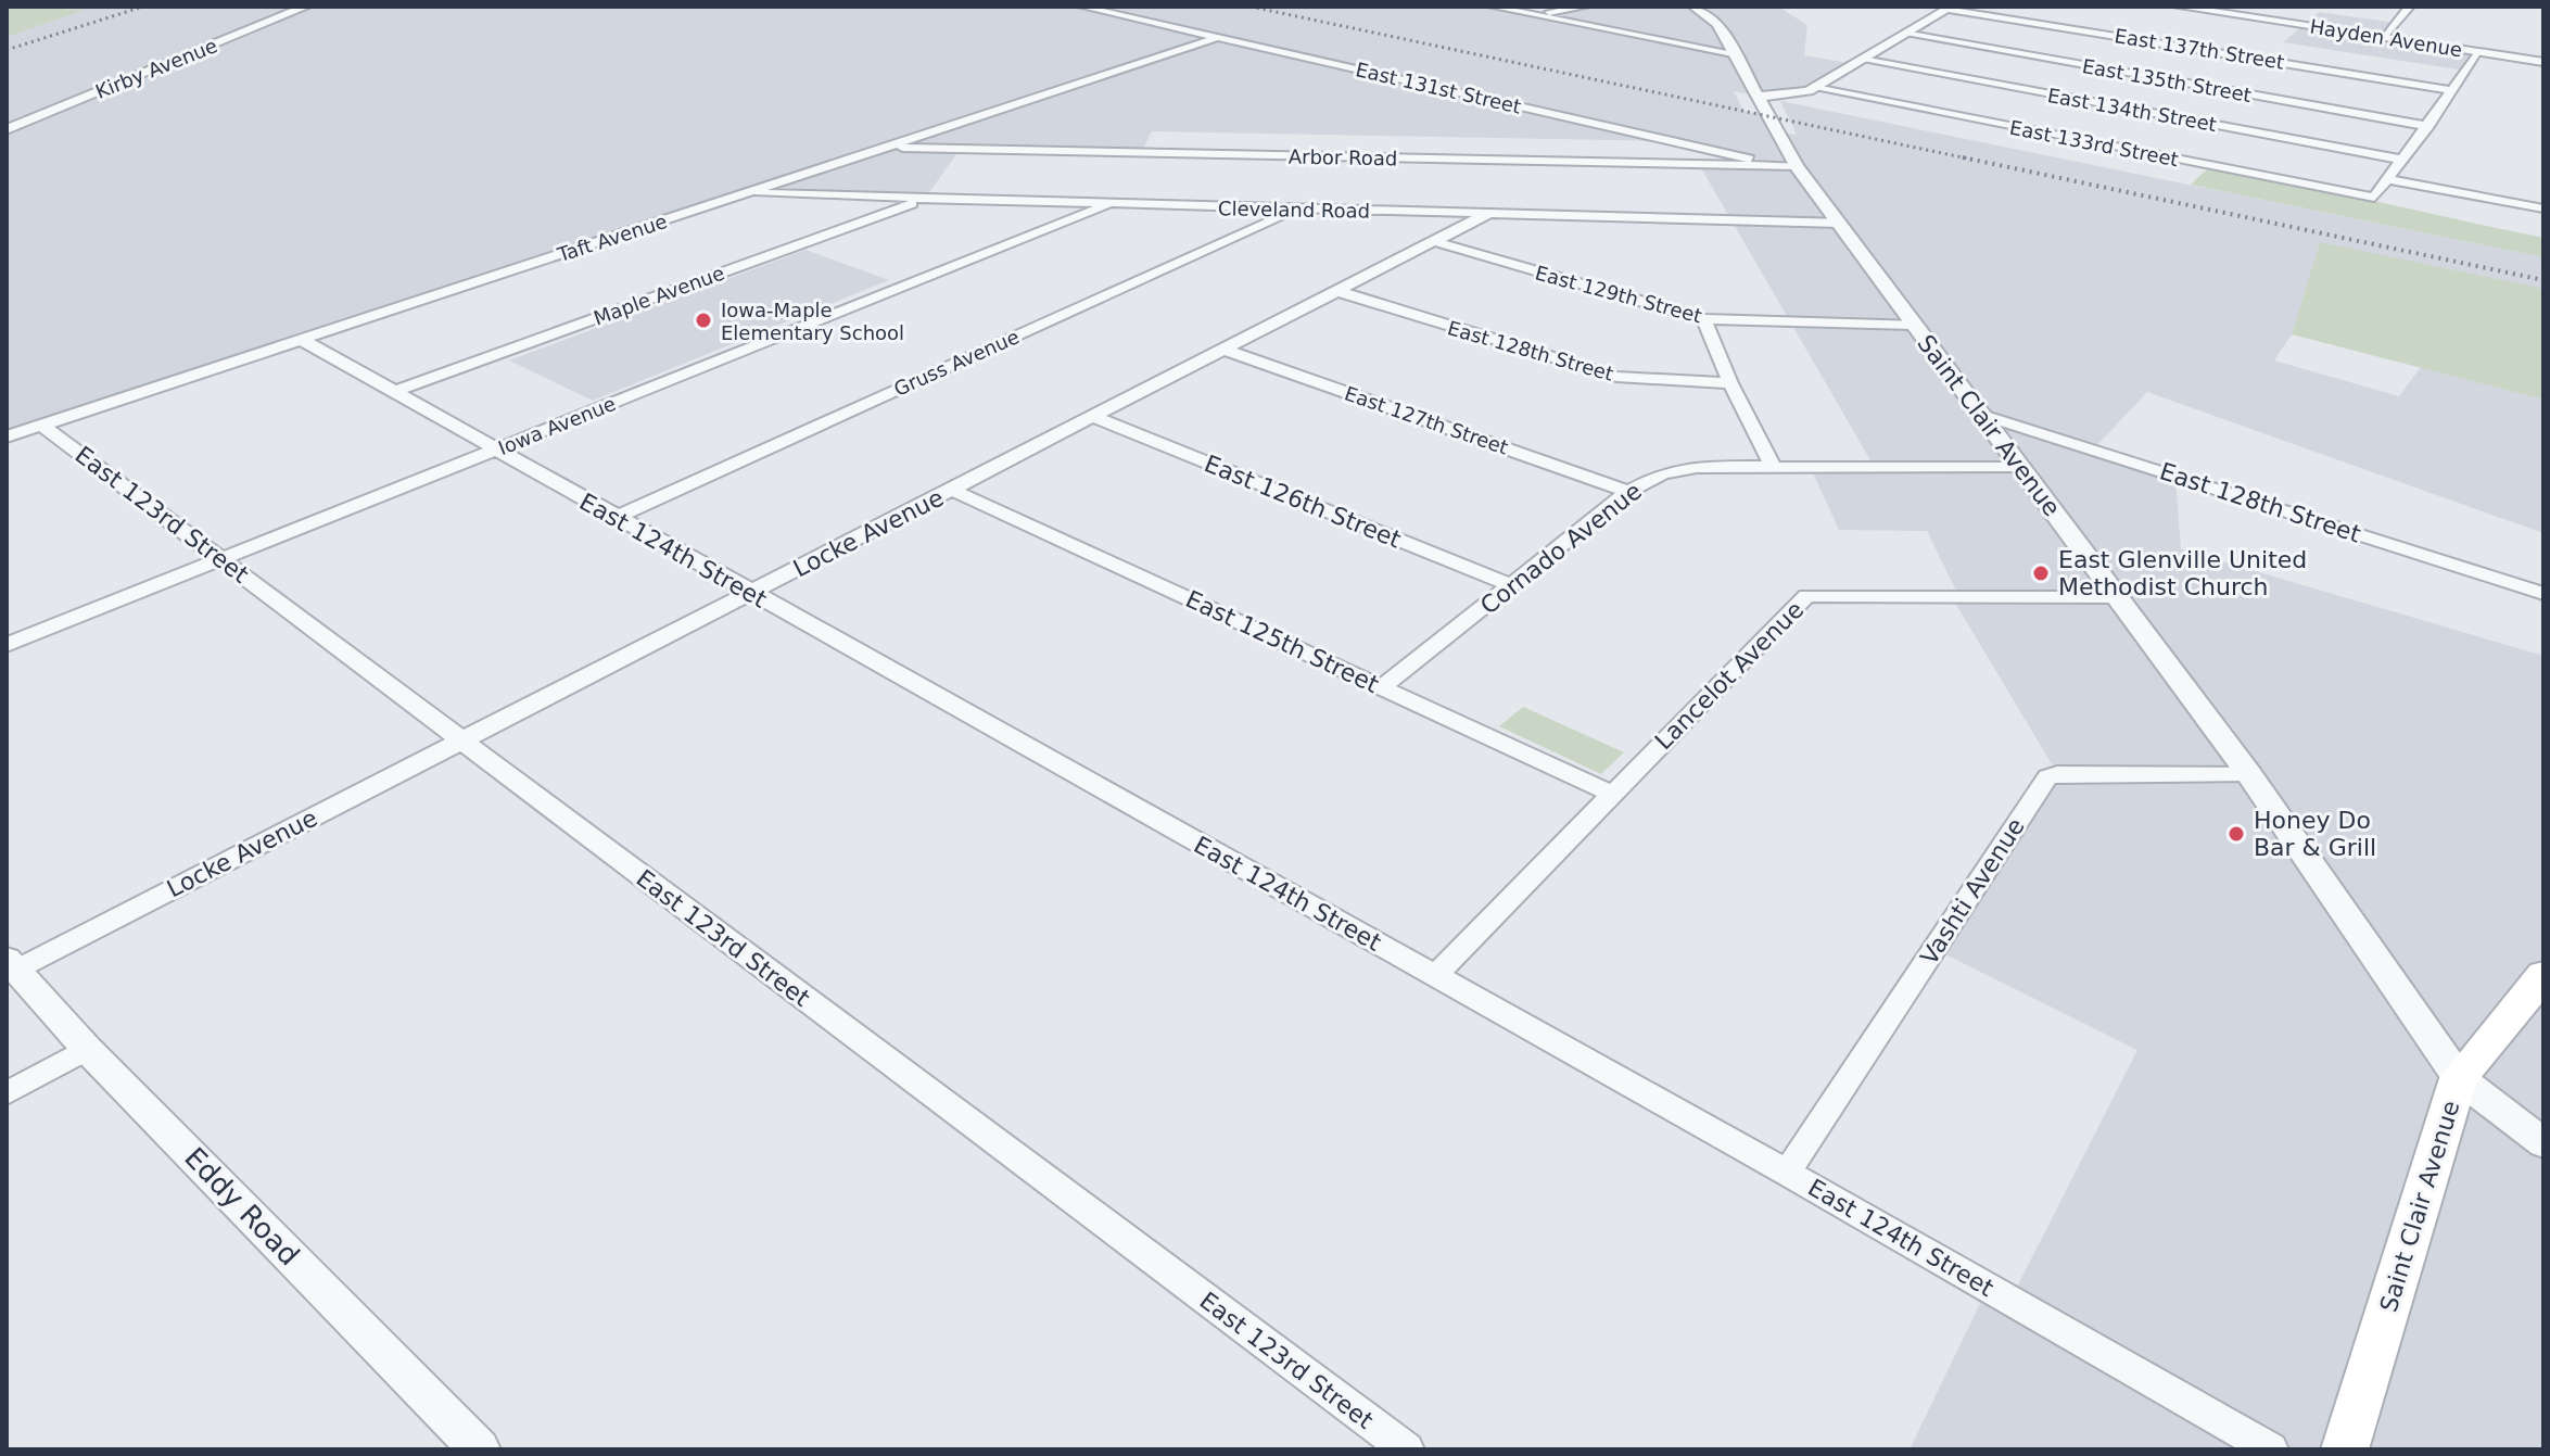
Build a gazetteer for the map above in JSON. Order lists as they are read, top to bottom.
{
  "streets": {
    "main road": ["Saint Clair Avenue"],
    "street": [
      "Hayden Avenue",
      "East 137th Street",
      "Kirby Avenue",
      "East 135th Street",
      "East 131st Street",
      "East 134th Street",
      "East 133rd Street",
      "Arbor Road",
      "Cleveland Road",
      "Taft Avenue",
      "East 129th Street",
      "Maple Avenue",
      "East 128th Street",
      "Gruss Avenue",
      "East 127th Street",
      "Iowa Avenue",
      "East 126th Street",
      "East 123rd Street",
      "Locke Avenue",
      "Cornado Avenue",
      "East 124th Street",
      "East 125th Street",
      "Lancelot Avenue",
      "Vashti Avenue",
      "Eddy Road"
    ]
  },
  "crossings": [
    ["East 131st Street", "Arbor Road"],
    ["East 131st Street", "Taft Avenue"],
    ["East 131st Street", "Saint Clair Avenue"],
    ["Arbor Road", "Taft Avenue"],
    ["Arbor Road", "Saint Clair Avenue"],
    ["Cleveland Road", "Taft Avenue"],
    ["Cleveland Road", "Maple Avenue"],
    ["Cleveland Road", "Gruss Avenue"],
    ["Cleveland Road", "Iowa Avenue"],
    ["Cleveland Road", "Saint Clair Avenue"],
    ["Cleveland Road", "Locke Avenue"],
    ["Taft Avenue", "East 123rd Street"],
    ["Taft Avenue", "East 124th Street"],
    ["East 129th Street", "Saint Clair Avenue"],
    ["East 129th Street", "Locke Avenue"],
    ["Maple Avenue", "East 124th Street"],
    ["East 128th Street", "Saint Clair Avenue"],
    ["East 128th Street", "Locke Avenue"],
    ["Gruss Avenue", "East 124th Street"],
    ["East 127th Street", "Locke Avenue"],
    ["East 127th Street", "Cornado Avenue"],
    ["Iowa Avenue", "East 123rd Street"],
    ["Iowa Avenue", "East 124th Street"],
    ["Saint Clair Avenue", "Cornado Avenue"],
    ["Saint Clair Avenue", "Lancelot Avenue"],
    ["Saint Clair Avenue", "Vashti Avenue"],
    ["East 126th Street", "Locke Avenue"],
    ["East 126th Street", "Cornado Avenue"],
    ["East 123rd Street", "Locke Avenue"],
    ["Locke Avenue", "East 124th Street"],
    ["Locke Avenue", "East 125th Street"],
    ["Locke Avenue", "Eddy Road"],
    ["Cornado Avenue", "East 125th Street"],
    ["East 124th Street", "Lancelot Avenue"],
    ["East 124th Street", "Vashti Avenue"],
    ["East 125th Street", "Lancelot Avenue"]
  ],
  "places": ["Iowa-Maple Elementary School", "East Glenville United Methodist Church", "Honey Do Bar & Grill"]
}
